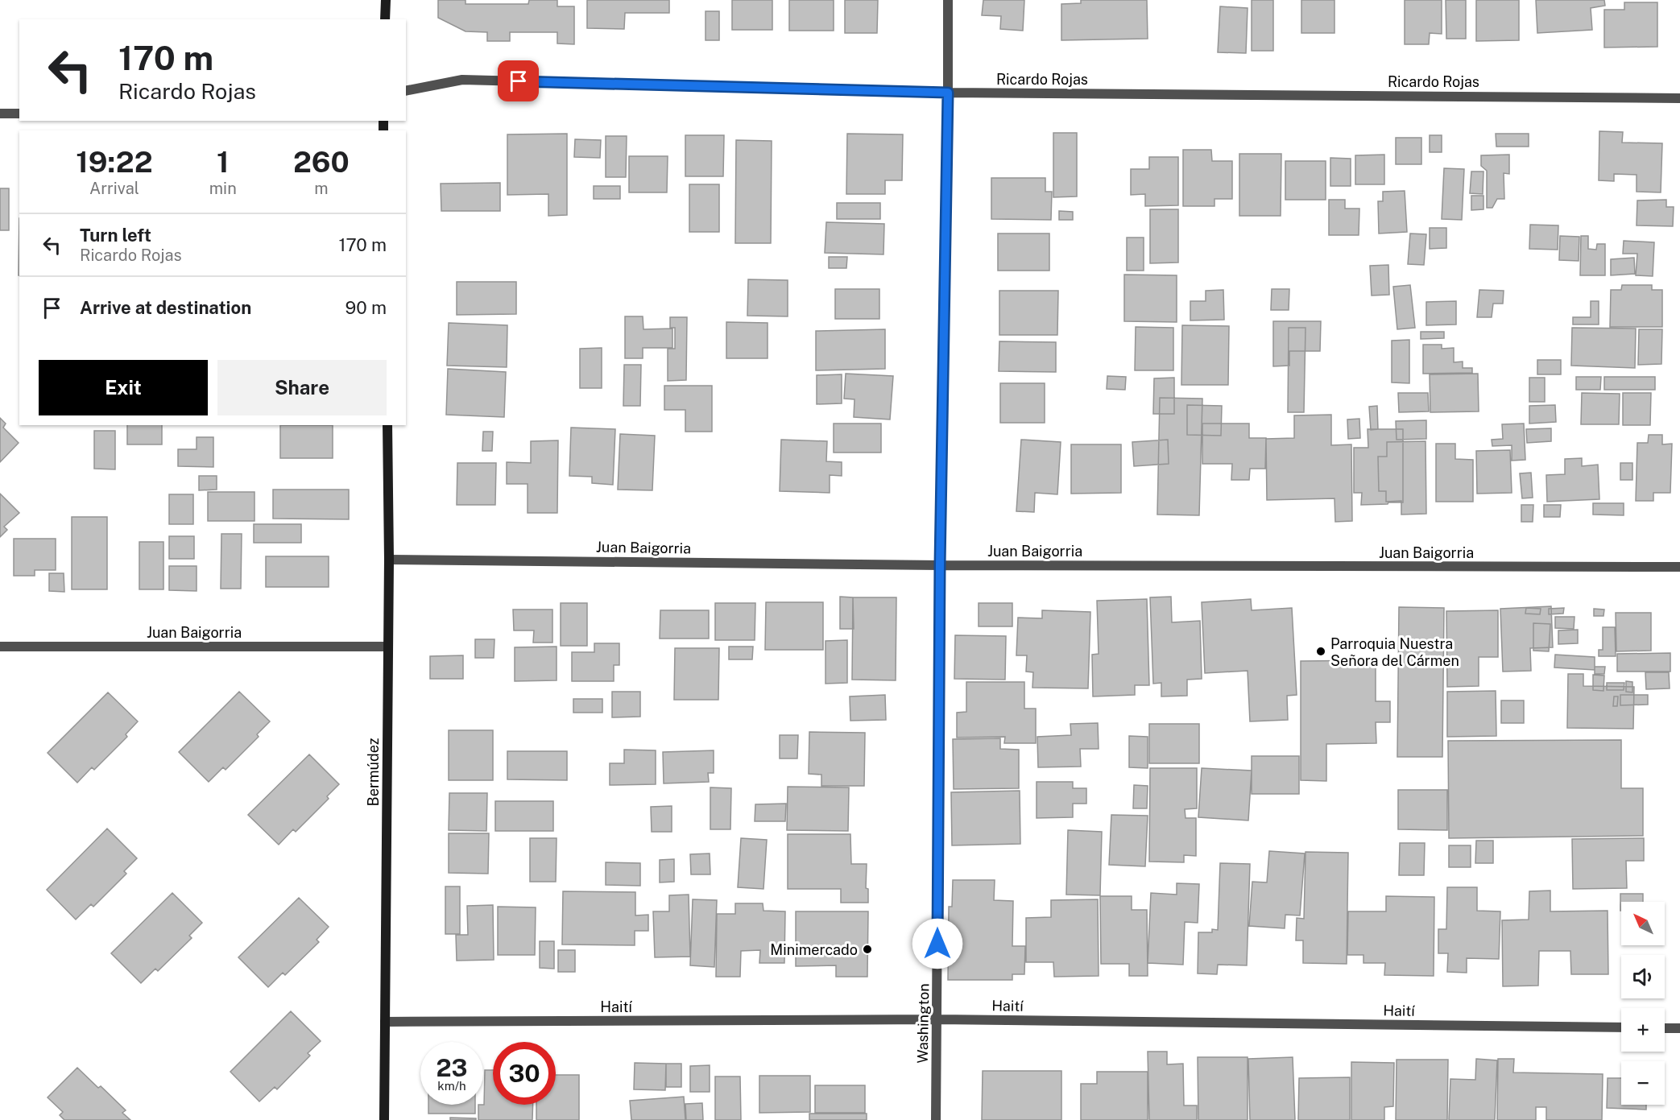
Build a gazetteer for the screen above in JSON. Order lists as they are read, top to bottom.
{
  "streets": {
    "main road": ["Bermúdez"],
    "street": [
      "Ricardo Rojas",
      "Juan Baigorria",
      "Haití",
      "Washington"
    ]
  },
  "crossings": [
    ["Ricardo Rojas", "Washington"],
    ["Juan Baigorria", "Bermúdez"],
    ["Juan Baigorria", "Washington"],
    ["Bermúdez", "Haití"],
    ["Haití", "Washington"]
  ],
  "places": ["Parroquia Nuestra Señora del Cármen", "Minimercado"],
  "north": "top left",
  "page": {
    "turn": ["170 m", "Ricardo Rojas"],
    "eta": [
      "19:22",
      "Arrival",
      "1",
      "min",
      "260",
      "m"
    ],
    "list": [
      {
        "name": "Turn left",
        "note": "Ricardo Rojas",
        "value": "170 m"
      },
      {
        "name": "Arrive at destination",
        "value": "90 m"
      }
    ],
    "buttons": ["Exit", "Share"],
    "map_buttons": ["+", "−"],
    "speed": "23 km/h",
    "limit": "30"
  }
}
